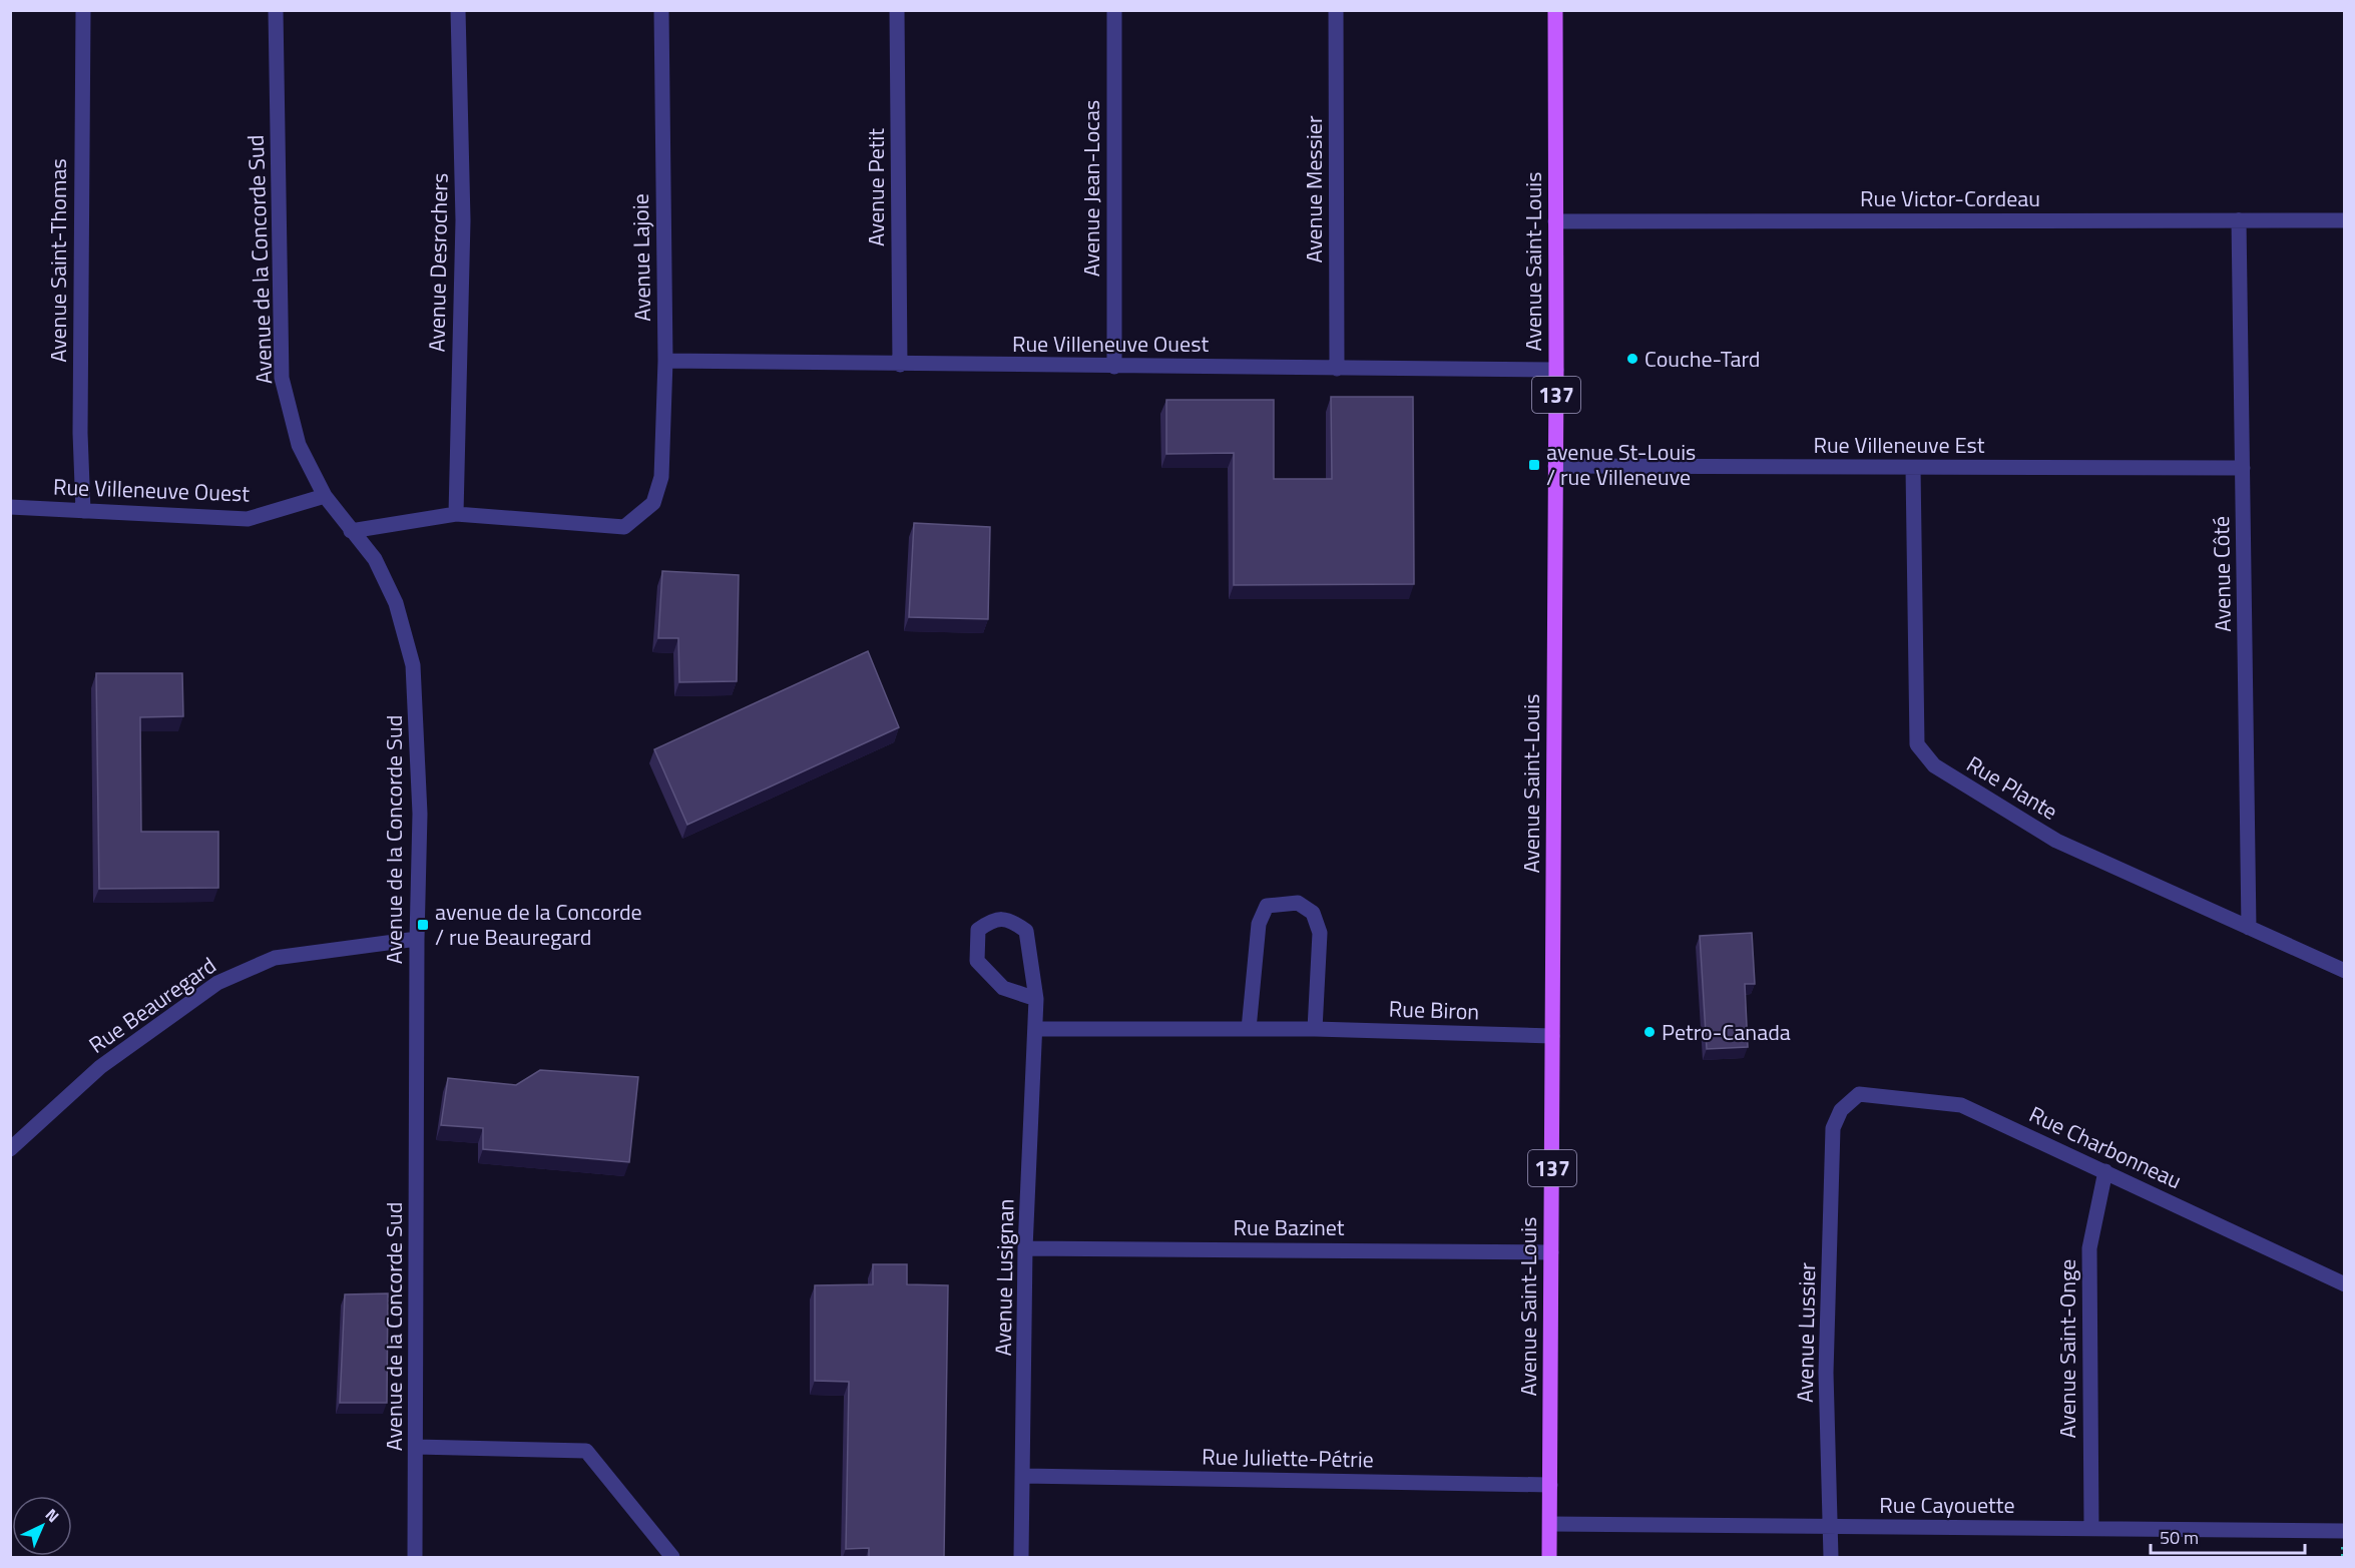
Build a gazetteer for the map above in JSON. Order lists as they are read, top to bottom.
{
  "streets": {
    "main road": ["Avenue Saint-Louis", "137"],
    "street": [
      "Avenue Petit",
      "Avenue Jean-Locas",
      "Avenue Messier",
      "Rue Victor-Cordeau",
      "Avenue Lajoie",
      "Avenue de la Concorde Sud",
      "Avenue Saint-Thomas",
      "Avenue Desrochers",
      "Rue Villeneuve Ouest",
      "Rue Villeneuve Est",
      "Avenue Côté",
      "Rue Plante",
      "Rue Beauregard",
      "Rue Biron",
      "Rue Charbonneau",
      "Rue Bazinet",
      "Avenue Lusignan",
      "Avenue Lussier",
      "Avenue Saint-Onge",
      "Rue Juliette-Pétrie",
      "Rue Cayouette"
    ]
  },
  "crossings": [
    ["Avenue Petit", "Rue Villeneuve Ouest"],
    ["Avenue Jean-Locas", "Rue Villeneuve Ouest"],
    ["Avenue Messier", "Rue Villeneuve Ouest"],
    ["Rue Victor-Cordeau", "Avenue Saint-Louis"],
    ["Rue Victor-Cordeau", "Avenue Côté"],
    ["Avenue Lajoie", "Avenue Desrochers"],
    ["Avenue Lajoie", "Rue Villeneuve Ouest"],
    ["Avenue de la Concorde Sud", "Rue Villeneuve Ouest"],
    ["Avenue de la Concorde Sud", "Rue Beauregard"],
    ["Avenue Saint-Thomas", "Rue Villeneuve Ouest"],
    ["Avenue Saint-Louis", "Rue Villeneuve Ouest"],
    ["Avenue Saint-Louis", "Rue Villeneuve Est"],
    ["Avenue Saint-Louis", "Rue Biron"],
    ["Avenue Saint-Louis", "Rue Bazinet"],
    ["Avenue Saint-Louis", "Rue Juliette-Pétrie"],
    ["Avenue Saint-Louis", "Rue Cayouette"],
    ["Rue Villeneuve Est", "Avenue Côté"],
    ["Rue Villeneuve Est", "Rue Plante"],
    ["Avenue Côté", "Rue Plante"],
    ["Rue Biron", "Avenue Lusignan"],
    ["Rue Charbonneau", "Avenue Lussier"],
    ["Rue Charbonneau", "Avenue Saint-Onge"],
    ["Rue Bazinet", "Avenue Lusignan"],
    ["Avenue Lusignan", "Rue Juliette-Pétrie"],
    ["Avenue Lussier", "Rue Cayouette"],
    ["Avenue Saint-Onge", "Rue Cayouette"]
  ],
  "places": {
    "other": ["Couche-Tard", "Petro-Canada"],
    "transit": ["avenue St-Louis / rue Villeneuve", "avenue de la Concorde / rue Beauregard"]
  },
  "scale_bar": "50 m",
  "north": "top right"
}
